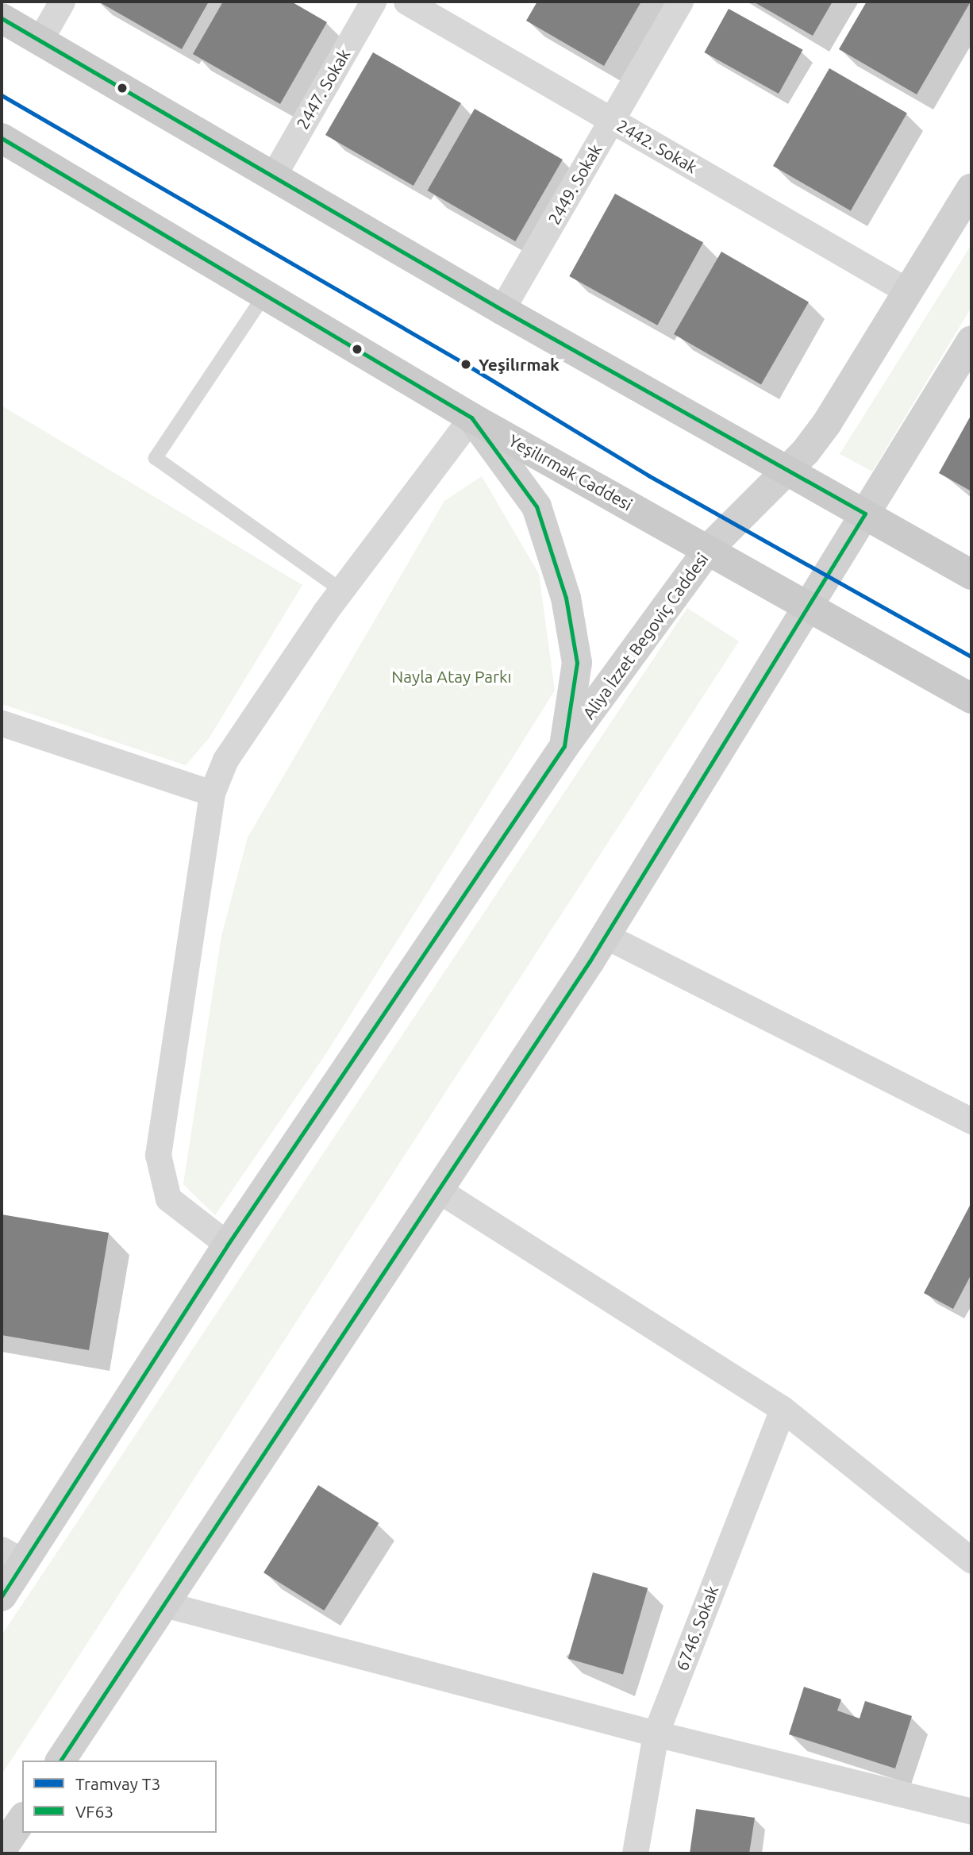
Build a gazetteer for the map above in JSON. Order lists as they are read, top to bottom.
{
  "streets": {
    "main road": ["Yeşilırmak Caddesi", "Aliya İzzet Begoviç Caddesi"],
    "street": [
      "2447. Sokak",
      "2442. Sokak",
      "2449. Sokak",
      "6746. Sokak"
    ]
  },
  "crossings": [
    ["2442. Sokak", "2449. Sokak"],
    ["2442. Sokak", "Aliya İzzet Begoviç Caddesi"],
    ["Yeşilırmak Caddesi", "Aliya İzzet Begoviç Caddesi"]
  ],
  "parks": ["Nayla Atay Parkı"],
  "places": ["Yeşilırmak"],
  "lines": ["transit line VF63", "tram line T3"],
  "legend": ["Tramvay T3", "VF63"]
}
